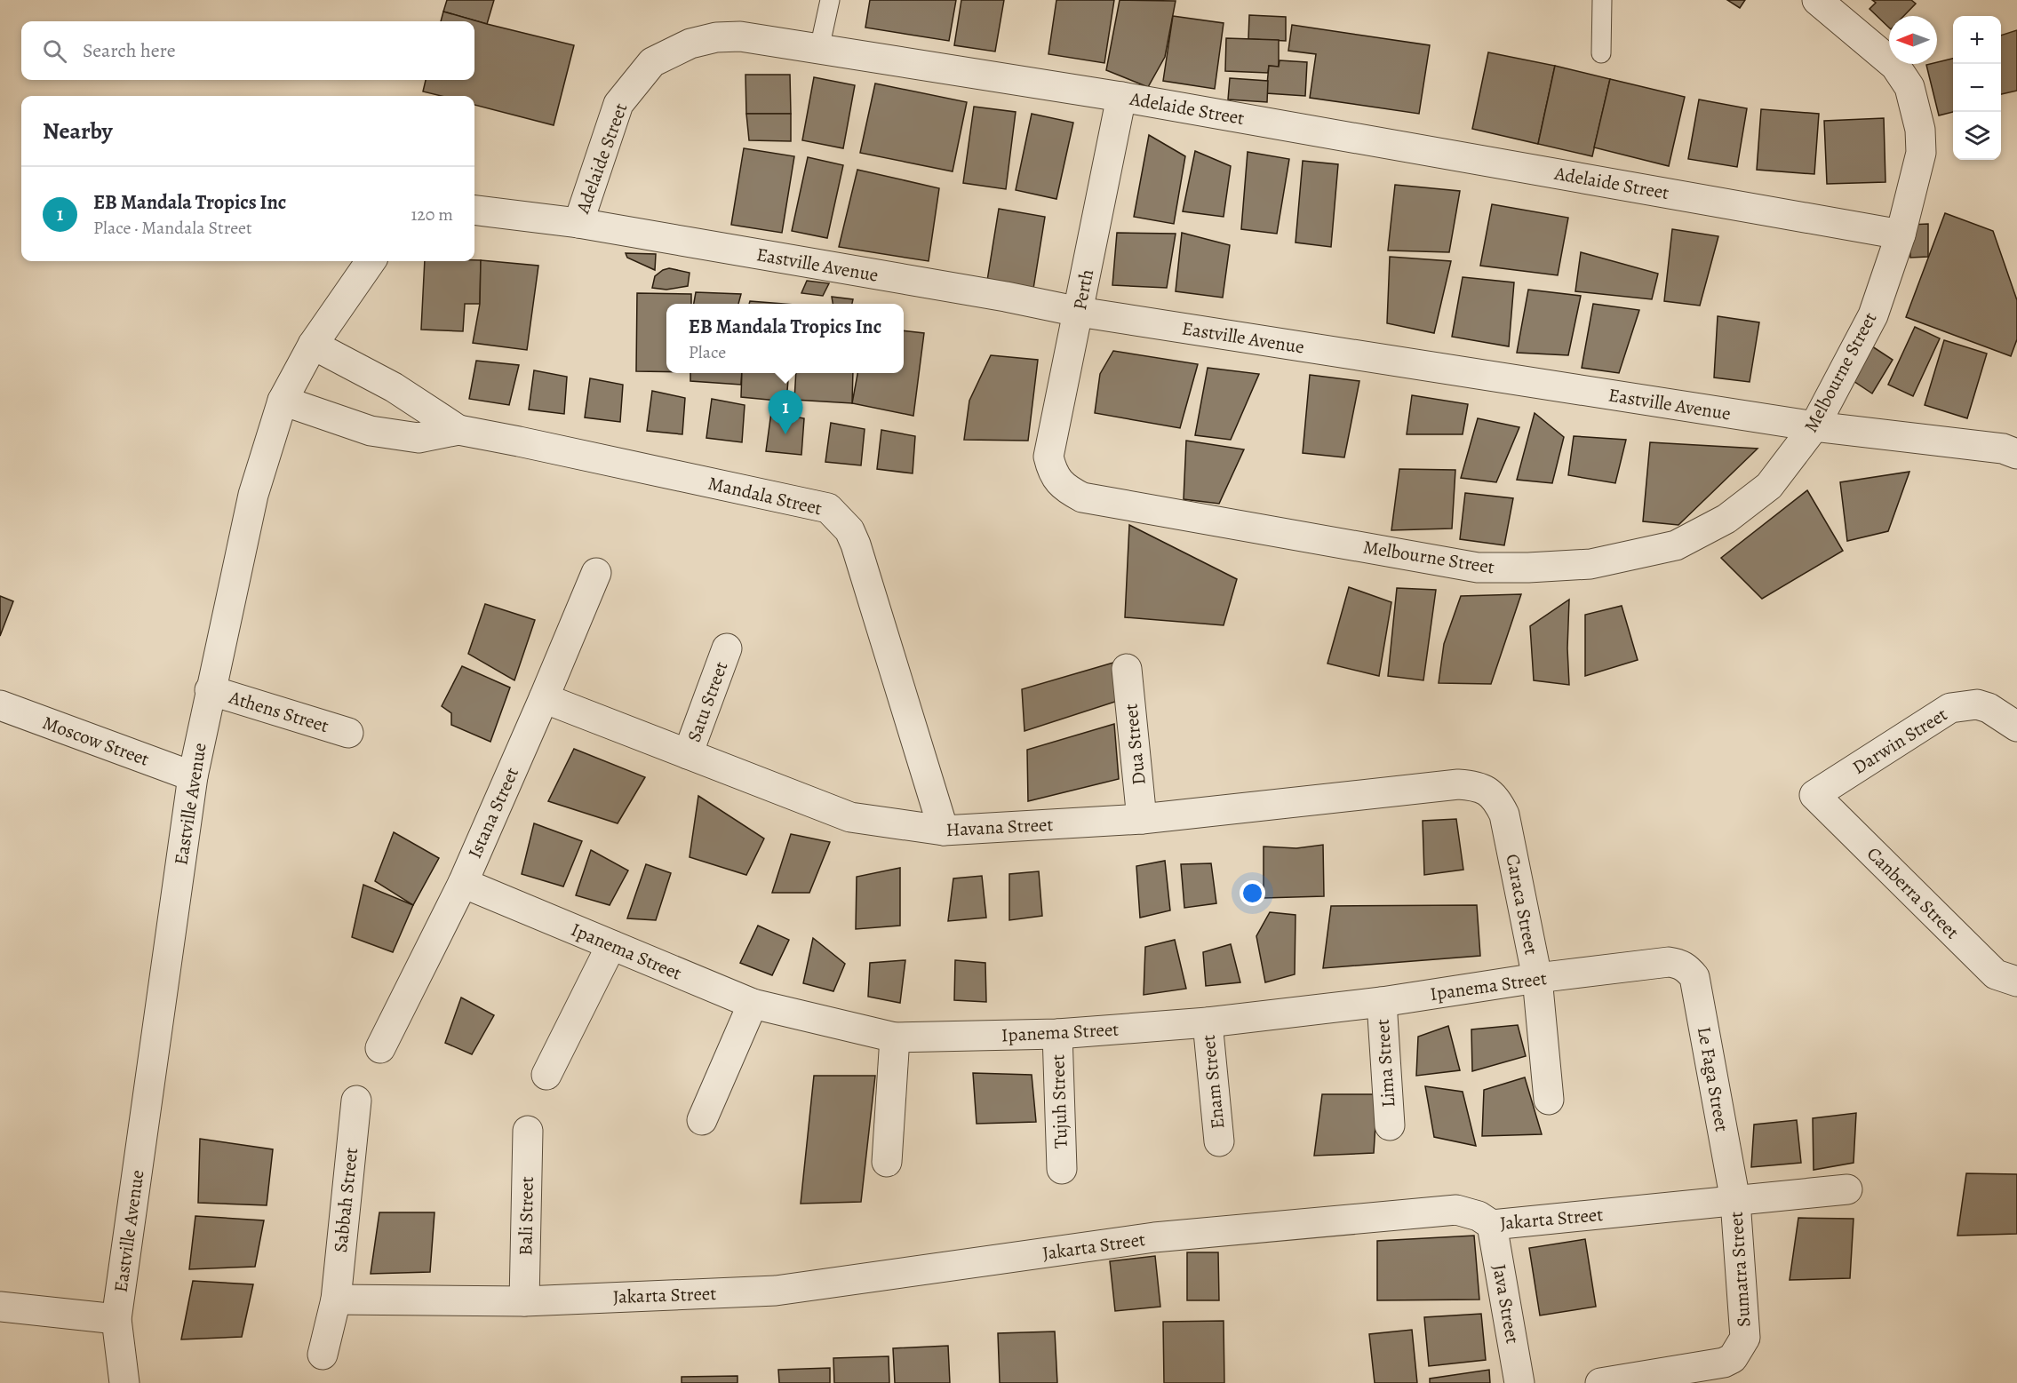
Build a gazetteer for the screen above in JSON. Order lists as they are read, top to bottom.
{
  "streets": {
    "street": [
      "Adelaide Street",
      "Eastville Avenue",
      "Perth",
      "Melbourne Street",
      "Mandala Street",
      "Satu Street",
      "Athens Street",
      "Moscow Street",
      "Darwin Street",
      "Dua Street",
      "Istana Street",
      "Havana Street",
      "Canberra Street",
      "Caraca Street",
      "Ipanema Street",
      "Lima Street",
      "Le Faga Street",
      "Enam Street",
      "Tujuh Street",
      "Sabbah Street",
      "Bali Street",
      "Jakarta Street",
      "Sumatra Street",
      "Java Street"
    ]
  },
  "crossings": [
    ["Adelaide Street", "Eastville Avenue"],
    ["Adelaide Street", "Perth"],
    ["Adelaide Street", "Melbourne Street"],
    ["Eastville Avenue", "Perth"],
    ["Eastville Avenue", "Melbourne Street"],
    ["Eastville Avenue", "Athens Street"],
    ["Eastville Avenue", "Moscow Street"],
    ["Perth", "Melbourne Street"],
    ["Mandala Street", "Havana Street"],
    ["Satu Street", "Havana Street"],
    ["Darwin Street", "Canberra Street"],
    ["Dua Street", "Havana Street"],
    ["Istana Street", "Havana Street"],
    ["Istana Street", "Ipanema Street"],
    ["Havana Street", "Caraca Street"],
    ["Caraca Street", "Ipanema Street"],
    ["Ipanema Street", "Lima Street"],
    ["Ipanema Street", "Le Faga Street"],
    ["Ipanema Street", "Enam Street"],
    ["Ipanema Street", "Tujuh Street"],
    ["Le Faga Street", "Jakarta Street"],
    ["Le Faga Street", "Sumatra Street"],
    ["Sabbah Street", "Jakarta Street"],
    ["Bali Street", "Jakarta Street"],
    ["Jakarta Street", "Sumatra Street"],
    ["Jakarta Street", "Java Street"]
  ],
  "north": "left",
  "page": {
    "map_buttons": ["+", "−"],
    "search": "Search here",
    "heading": "Nearby",
    "list": [
      {
        "mark": "1",
        "name": "EB Mandala Tropics Inc",
        "note": "Place · Mandala Street",
        "value": "120 m"
      }
    ],
    "popup": ["EB Mandala Tropics Inc", "Place"],
    "pins": "1"
  }
}
